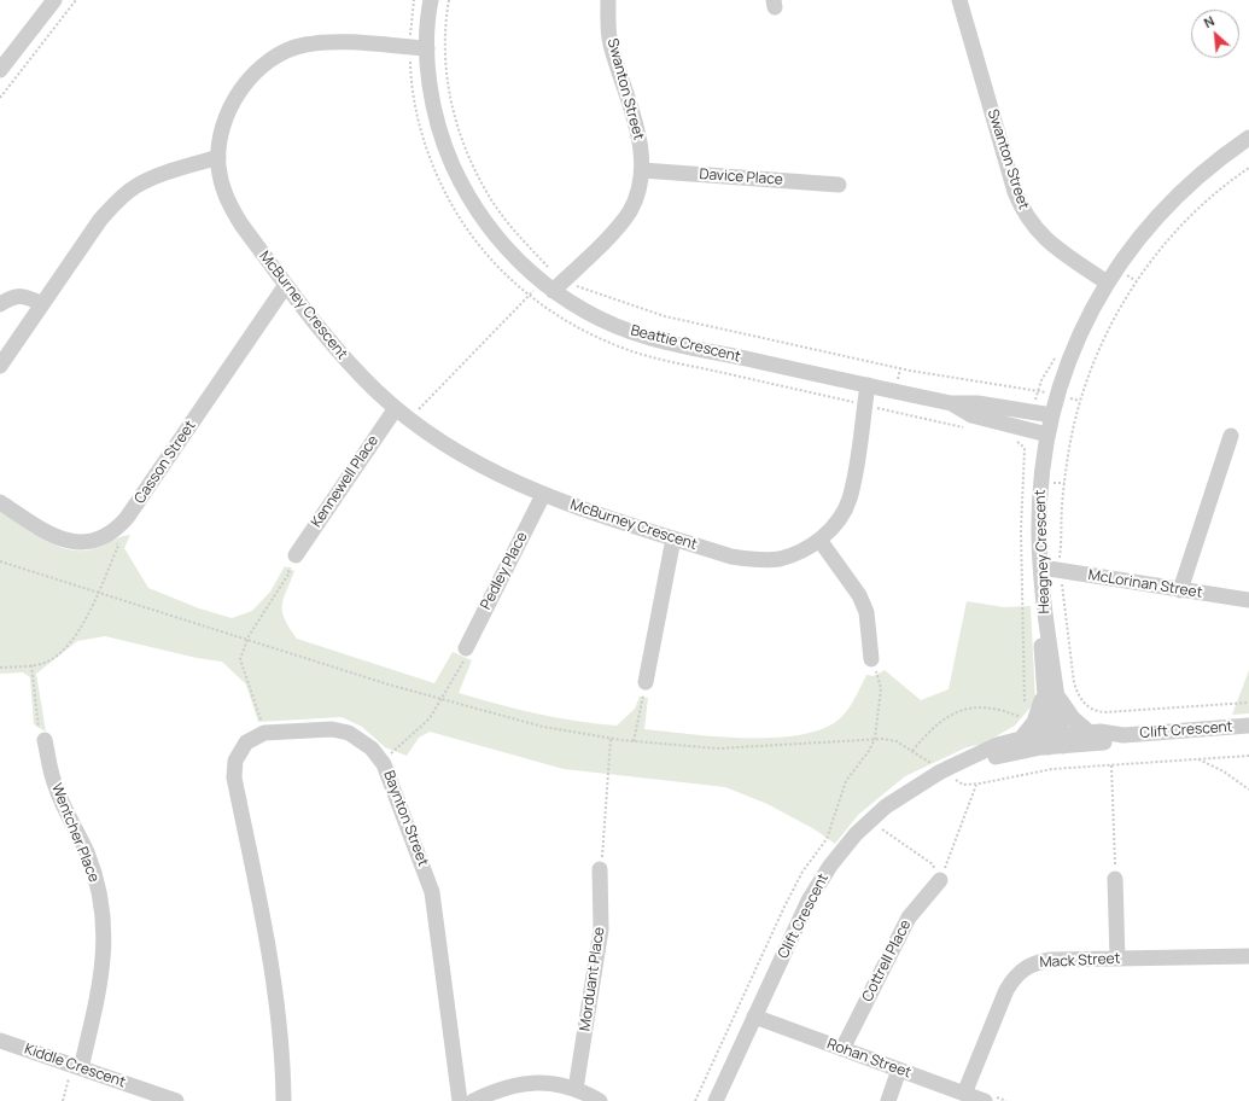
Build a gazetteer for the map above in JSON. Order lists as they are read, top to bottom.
{
  "streets": {
    "street": [
      "Swanton Street",
      "Davice Place",
      "McBurney Crescent",
      "Beattie Crescent",
      "Casson Street",
      "Kennewell Place",
      "Heagney Crescent",
      "Pedley Place",
      "McLorinan Street",
      "Clift Crescent",
      "Baynton Street",
      "Wentcher Place",
      "Cottrell Place",
      "Mack Street",
      "Morduant Place",
      "Rohan Street",
      "Kiddle Crescent"
    ]
  },
  "crossings": [
    ["Swanton Street", "Davice Place"],
    ["Swanton Street", "Beattie Crescent"],
    ["Swanton Street", "Heagney Crescent"],
    ["McBurney Crescent", "Beattie Crescent"],
    ["McBurney Crescent", "Casson Street"],
    ["McBurney Crescent", "Kennewell Place"],
    ["McBurney Crescent", "Pedley Place"],
    ["Beattie Crescent", "Heagney Crescent"],
    ["Heagney Crescent", "McLorinan Street"],
    ["Heagney Crescent", "Clift Crescent"],
    ["Clift Crescent", "Rohan Street"],
    ["Wentcher Place", "Kiddle Crescent"],
    ["Cottrell Place", "Rohan Street"],
    ["Mack Street", "Rohan Street"]
  ],
  "north": "top left"
}
